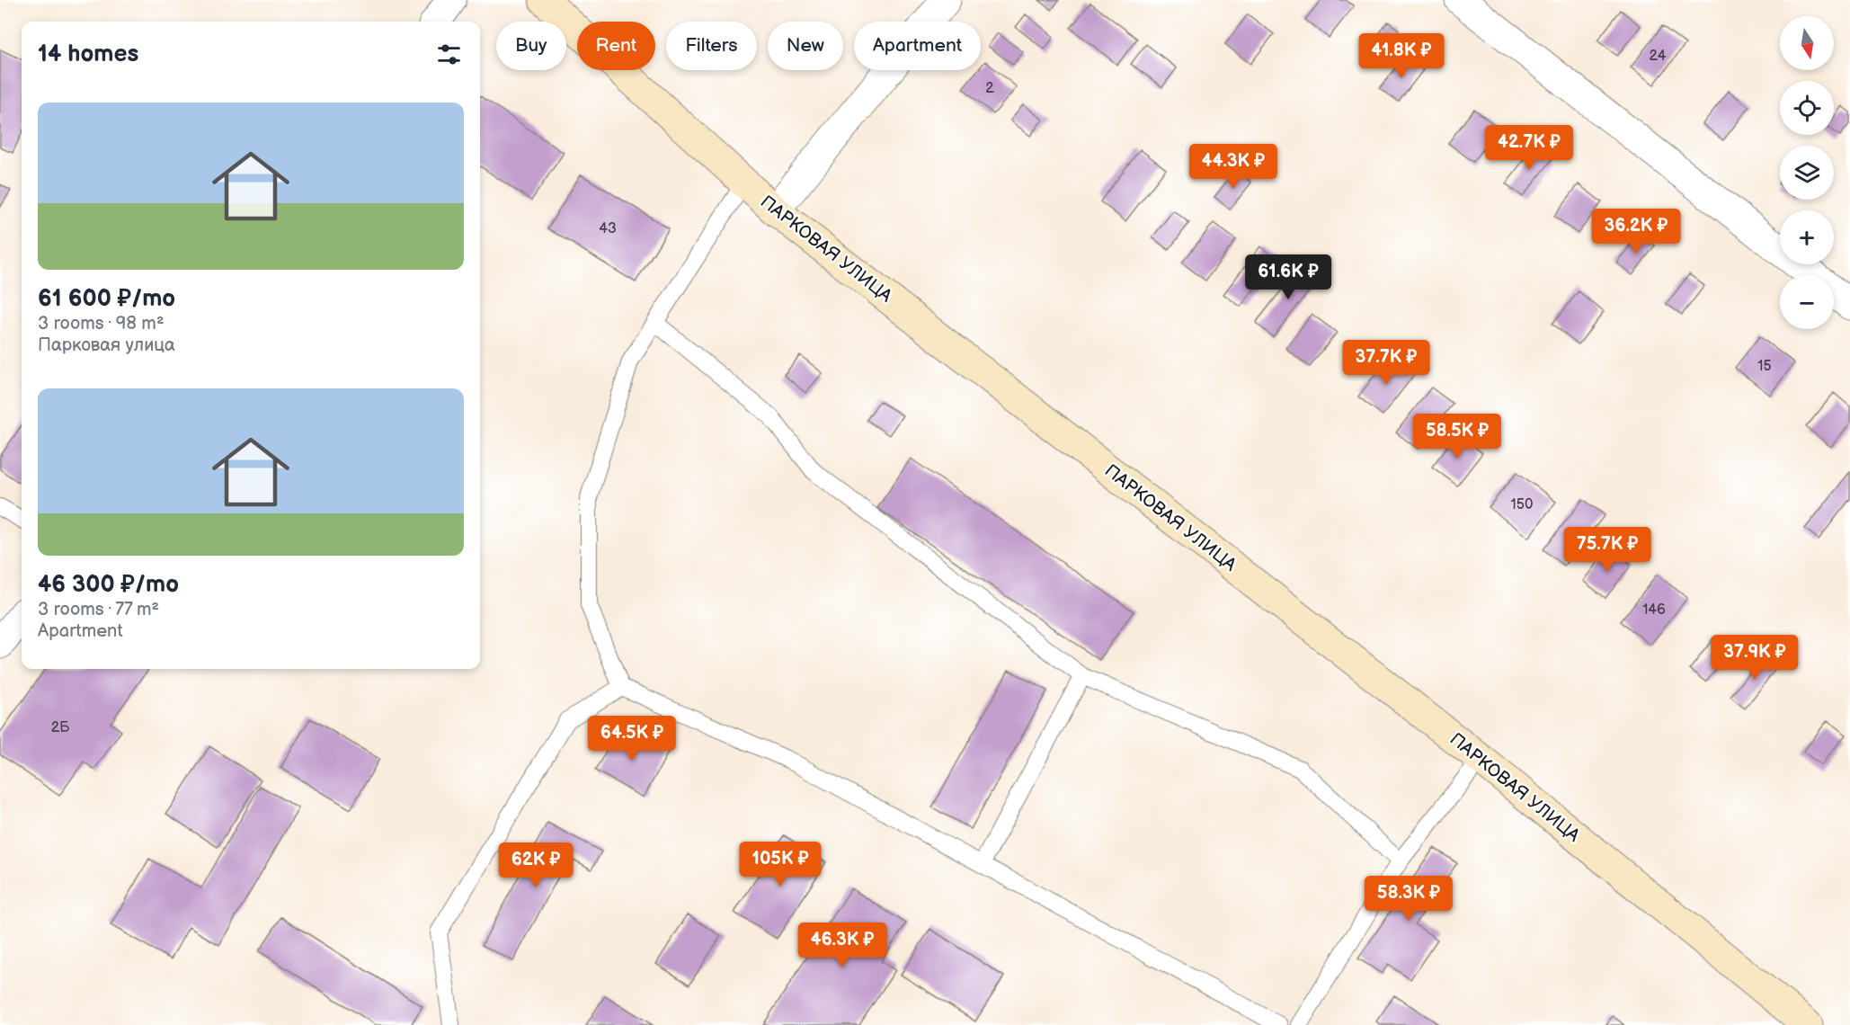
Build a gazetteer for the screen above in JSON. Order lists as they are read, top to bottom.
{
  "streets": {
    "main road": ["ПАРКОВАЯ УЛИЦА"]
  },
  "house_numbers": [
    "24",
    "2",
    "43",
    "15",
    "150",
    "146",
    "2Б"
  ],
  "north": "bottom",
  "page": {
    "map_buttons": ["+", "−"],
    "chip": [
      "Buy",
      "Rent",
      "Filters",
      "New",
      "Apartment"
    ],
    "heading": "14 homes",
    "price": [
      "41.8K ₽",
      "42.7K ₽",
      "44.3K ₽",
      "36.2K ₽",
      "61.6K ₽",
      "37.7K ₽",
      "58.5K ₽",
      "75.7K ₽",
      "37.9K ₽",
      "64.5K ₽",
      "105K ₽",
      "62K ₽",
      "58.3K ₽",
      "46.3K ₽"
    ],
    "list": [
      {
        "name": "61 600 ₽/mo",
        "note": "3 rooms · 98 m² · Парковая улица"
      },
      {
        "name": "46 300 ₽/mo",
        "note": "3 rooms · 77 m² · Apartment"
      }
    ]
  }
}
